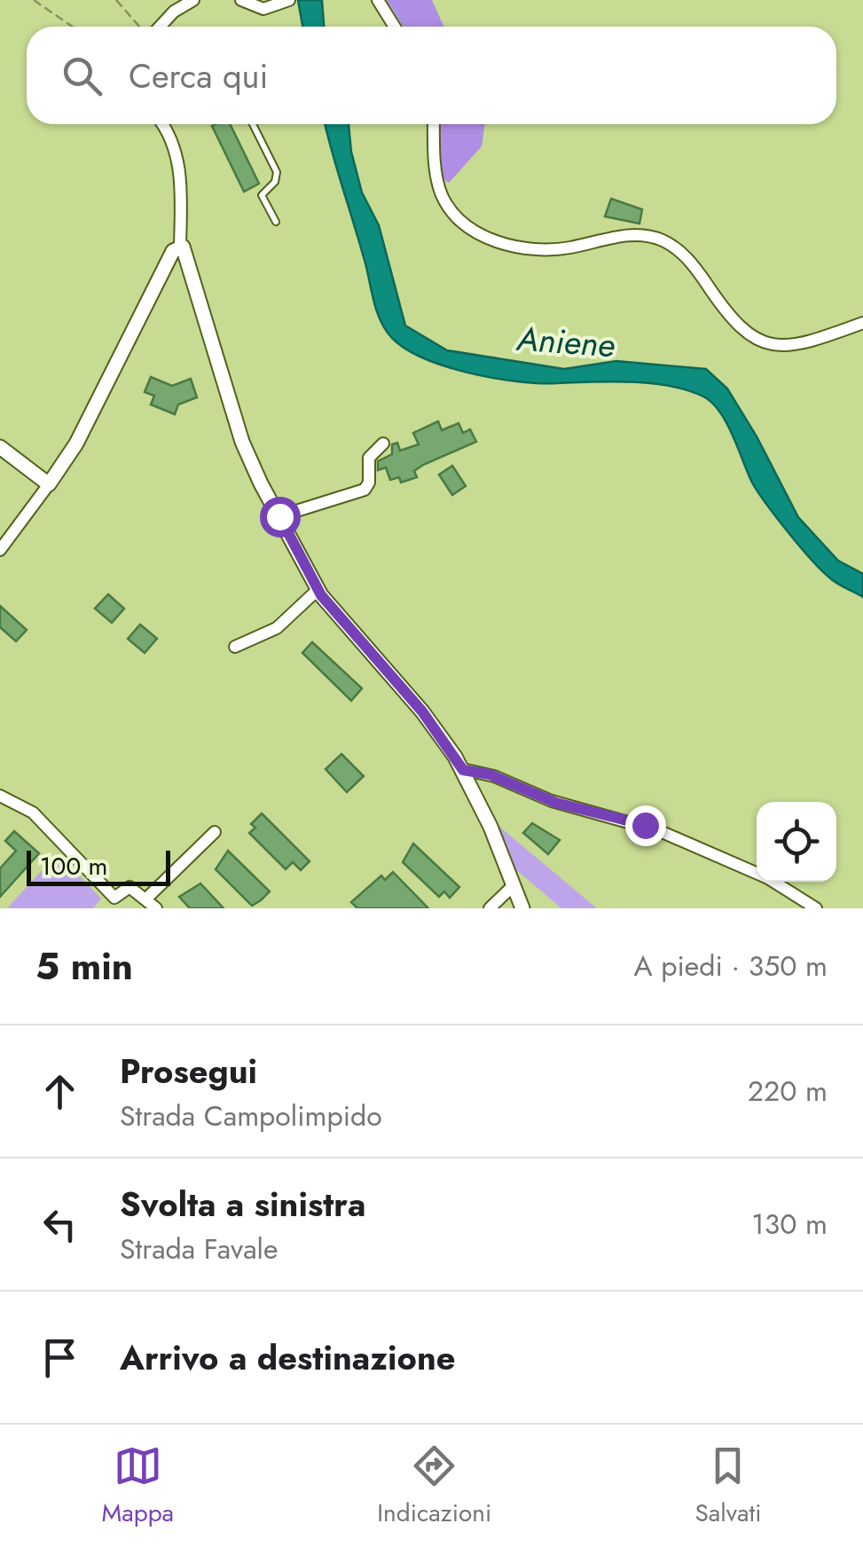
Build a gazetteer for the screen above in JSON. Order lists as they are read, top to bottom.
{
  "water": ["Aniene"],
  "scale_bar": "100 m",
  "page": {
    "search": "Cerca qui",
    "scale": "100 m",
    "heading": ["5 min", "A piedi · 350 m"],
    "list": [
      ["Prosegui", "Strada Campolimpido", "220 m"],
      ["Svolta a sinistra", "Strada Favale", "130 m"],
      "Arrivo a destinazione"
    ],
    "nav": ["Mappa", "Indicazioni", "Salvati"]
  }
}
